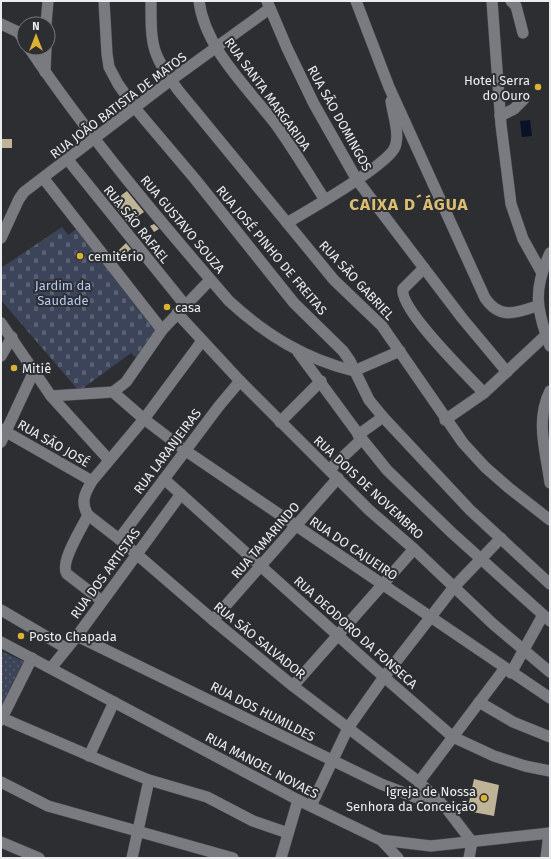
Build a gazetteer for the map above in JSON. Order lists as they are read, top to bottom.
{
  "streets": {
    "street": [
      "RUA SANTA MARGARIDA",
      "RUA JOÃO BATISTA DE MATOS",
      "RUA SÃO DOMINGOS",
      "RUA SÃO RAFAEL",
      "RUA GUSTAVO SOUZA",
      "RUA JOSÉ PINHO DE FREITAS",
      "RUA SÃO GABRIEL",
      "RUA SÃO JOSÉ",
      "RUA LARANJEIRAS",
      "RUA DOIS DE NOVEMBRO",
      "RUA TAMARINDO",
      "RUA DO CAJUEIRO",
      "RUA DOS ARTISTAS",
      "RUA DEODORO DA FONSECA",
      "RUA SÃO SALVADOR",
      "RUA DOS HUMILDES",
      "RUA MANOEL NOVAES"
    ]
  },
  "crossings": [
    ["RUA SANTA MARGARIDA", "RUA JOÃO BATISTA DE MATOS"],
    ["RUA JOÃO BATISTA DE MATOS", "RUA SÃO DOMINGOS"],
    ["RUA JOÃO BATISTA DE MATOS", "RUA SÃO RAFAEL"],
    ["RUA JOÃO BATISTA DE MATOS", "RUA GUSTAVO SOUZA"],
    ["RUA JOÃO BATISTA DE MATOS", "RUA JOSÉ PINHO DE FREITAS"],
    ["RUA JOÃO BATISTA DE MATOS", "RUA SÃO GABRIEL"],
    ["RUA SÃO RAFAEL", "RUA DOIS DE NOVEMBRO"],
    ["RUA GUSTAVO SOUZA", "RUA JOSÉ PINHO DE FREITAS"],
    ["RUA LARANJEIRAS", "RUA DOIS DE NOVEMBRO"],
    ["RUA LARANJEIRAS", "RUA DO CAJUEIRO"],
    ["RUA LARANJEIRAS", "RUA DEODORO DA FONSECA"],
    ["RUA LARANJEIRAS", "RUA SÃO SALVADOR"],
    ["RUA DOIS DE NOVEMBRO", "RUA TAMARINDO"],
    ["RUA TAMARINDO", "RUA DO CAJUEIRO"],
    ["RUA TAMARINDO", "RUA DEODORO DA FONSECA"],
    ["RUA TAMARINDO", "RUA SÃO SALVADOR"],
    ["RUA DOS ARTISTAS", "RUA DEODORO DA FONSECA"],
    ["RUA DOS ARTISTAS", "RUA SÃO SALVADOR"],
    ["RUA DOS ARTISTAS", "RUA DOS HUMILDES"],
    ["RUA DOS ARTISTAS", "RUA MANOEL NOVAES"],
    ["RUA SÃO SALVADOR", "RUA DOS HUMILDES"],
    ["RUA SÃO SALVADOR", "RUA MANOEL NOVAES"]
  ],
  "districts": ["CAIXA D´ÁGUA"],
  "parks": ["Jardim da Saudade"],
  "places": [
    "Hotel Serra do Ouro",
    "cemitério",
    "casa",
    "Mitiê",
    "Posto Chapada",
    "Igreja de Nossa Senhora da Conceição"
  ],
  "north": "top"
}
